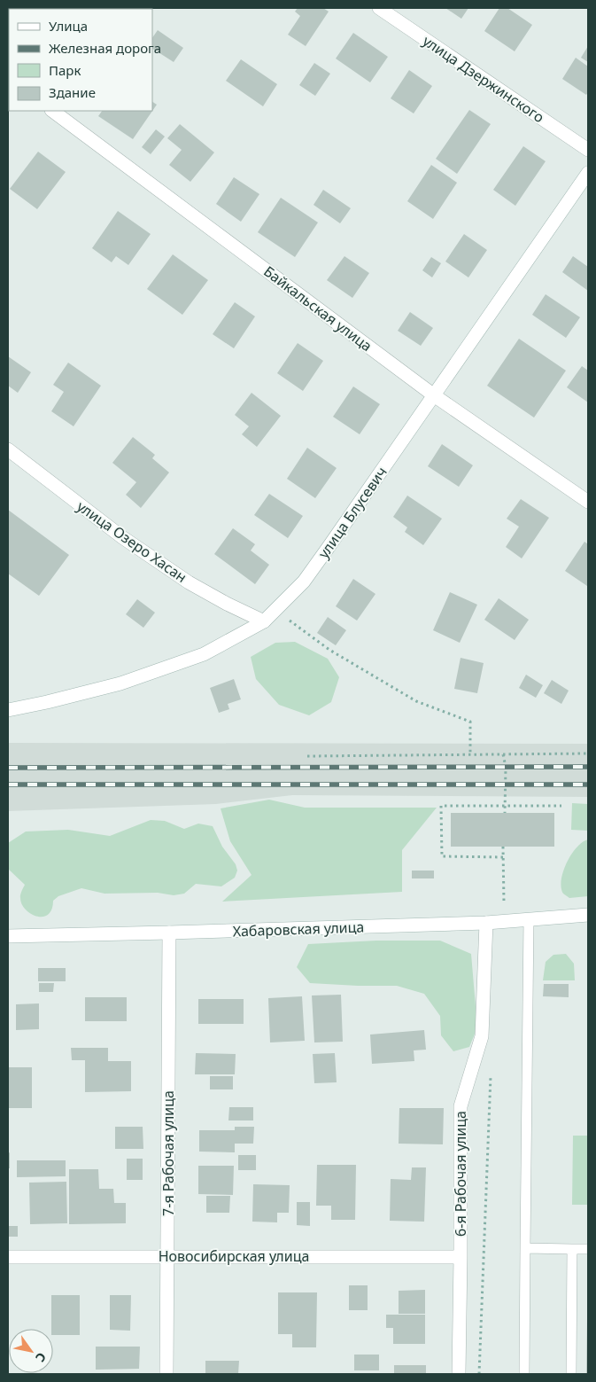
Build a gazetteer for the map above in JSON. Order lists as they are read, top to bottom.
{
  "streets": {
    "street": [
      "улица Дзержинского",
      "Байкальская улица",
      "улица Блусевич",
      "улица Озеро Хасан",
      "Хабаровская улица",
      "7-я Рабочая улица",
      "6-я Рабочая улица",
      "Новосибирская улица"
    ]
  },
  "crossings": [
    ["Байкальская улица", "улица Блусевич"],
    ["улица Блусевич", "улица Озеро Хасан"],
    ["Хабаровская улица", "7-я Рабочая улица"],
    ["Хабаровская улица", "6-я Рабочая улица"],
    ["7-я Рабочая улица", "Новосибирская улица"],
    ["6-я Рабочая улица", "Новосибирская улица"]
  ],
  "legend": [
    "Улица",
    "Железная дорога",
    "Парк",
    "Здание"
  ],
  "north": "bottom right"
}
